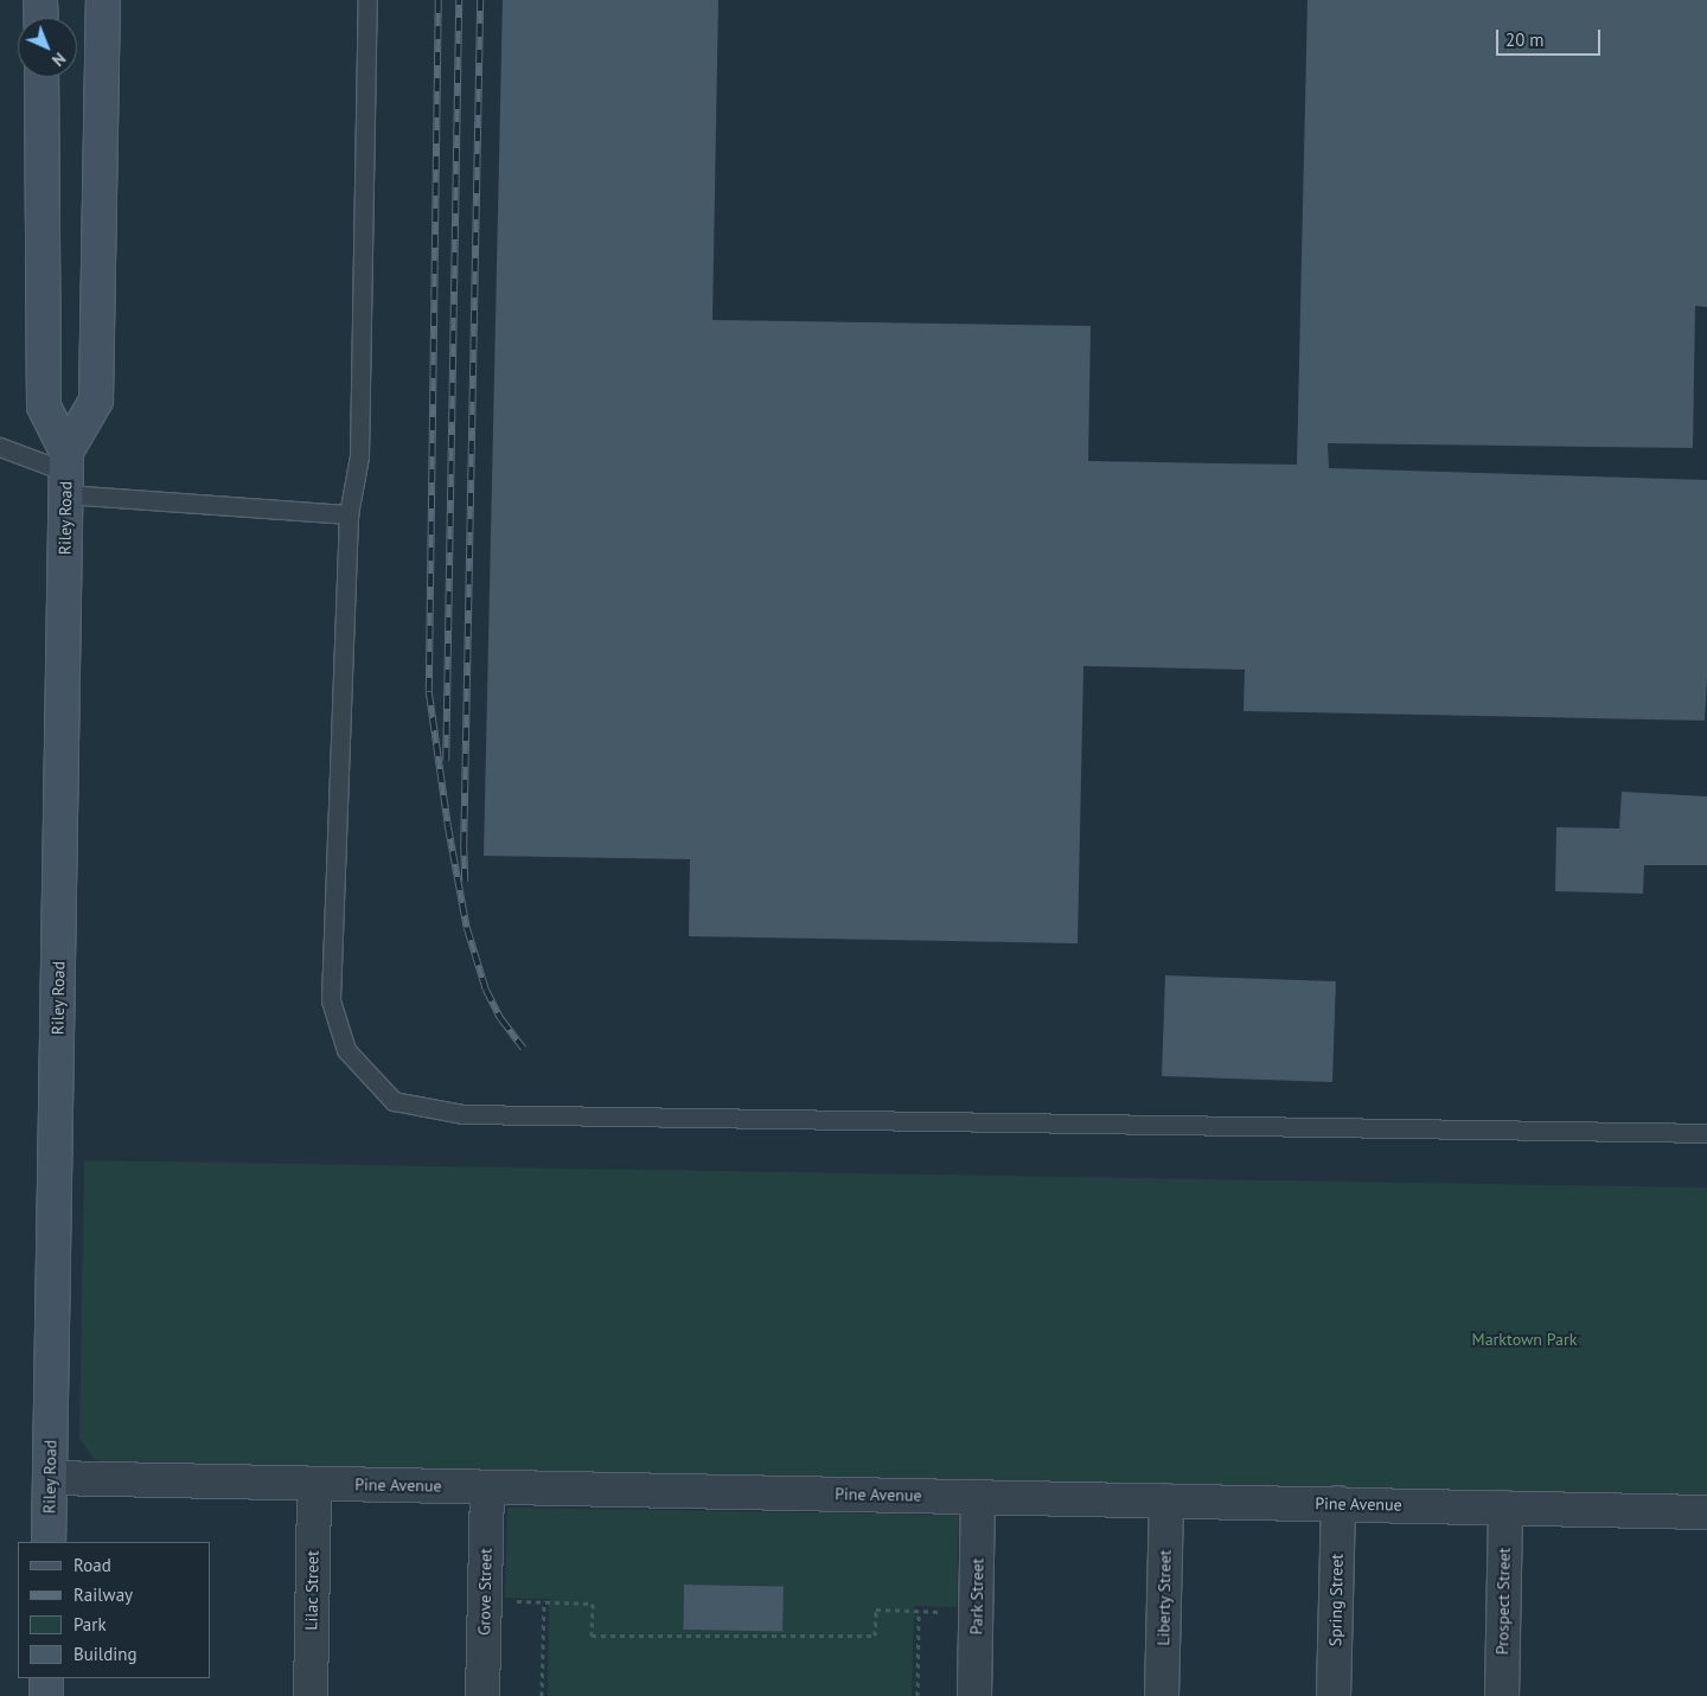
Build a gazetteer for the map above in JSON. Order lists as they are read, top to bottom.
{
  "streets": {
    "main road": ["Riley Road"],
    "street": [
      "Pine Avenue",
      "Lilac Street",
      "Grove Street",
      "Park Street",
      "Liberty Street",
      "Spring Street",
      "Prospect Street"
    ]
  },
  "crossings": [
    ["Riley Road", "Pine Avenue"],
    ["Pine Avenue", "Lilac Street"],
    ["Pine Avenue", "Grove Street"],
    ["Pine Avenue", "Park Street"],
    ["Pine Avenue", "Liberty Street"],
    ["Pine Avenue", "Spring Street"],
    ["Pine Avenue", "Prospect Street"]
  ],
  "parks": ["Marktown Park"],
  "legend": [
    "Road",
    "Railway",
    "Park",
    "Building"
  ],
  "scale_bar": "20 m",
  "north": "bottom right"
}
